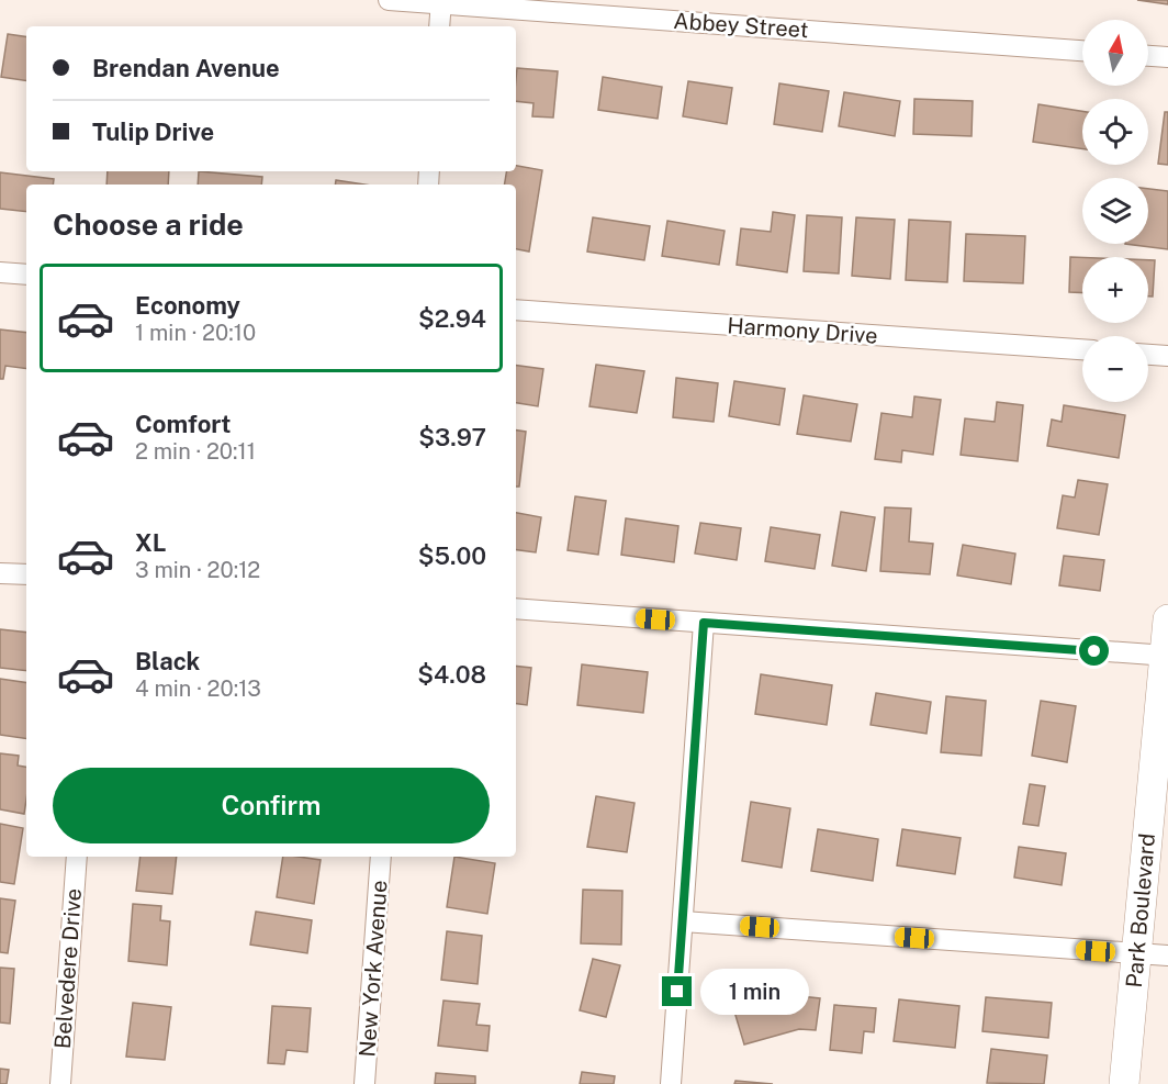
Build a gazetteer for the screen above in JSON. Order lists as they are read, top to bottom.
{
  "streets": {
    "main road": ["Park Boulevard"],
    "street": [
      "Abbey Street",
      "Harmony Drive",
      "Belvedere Drive",
      "New York Avenue"
    ]
  },
  "north": "top",
  "page": {
    "map_buttons": ["+", "−"],
    "banner": ["Brendan Avenue", "Tulip Drive"],
    "heading": "Choose a ride",
    "list": [
      {
        "name": "Economy",
        "note": "1 min · 20:10",
        "value": "$2.94"
      },
      {
        "name": "Comfort",
        "note": "2 min · 20:11",
        "value": "$3.97"
      },
      {
        "name": "XL",
        "note": "3 min · 20:12",
        "value": "$5.00"
      },
      {
        "name": "Black",
        "note": "4 min · 20:13",
        "value": "$4.08"
      }
    ],
    "buttons": "Confirm",
    "bubble": "1 min"
  }
}
